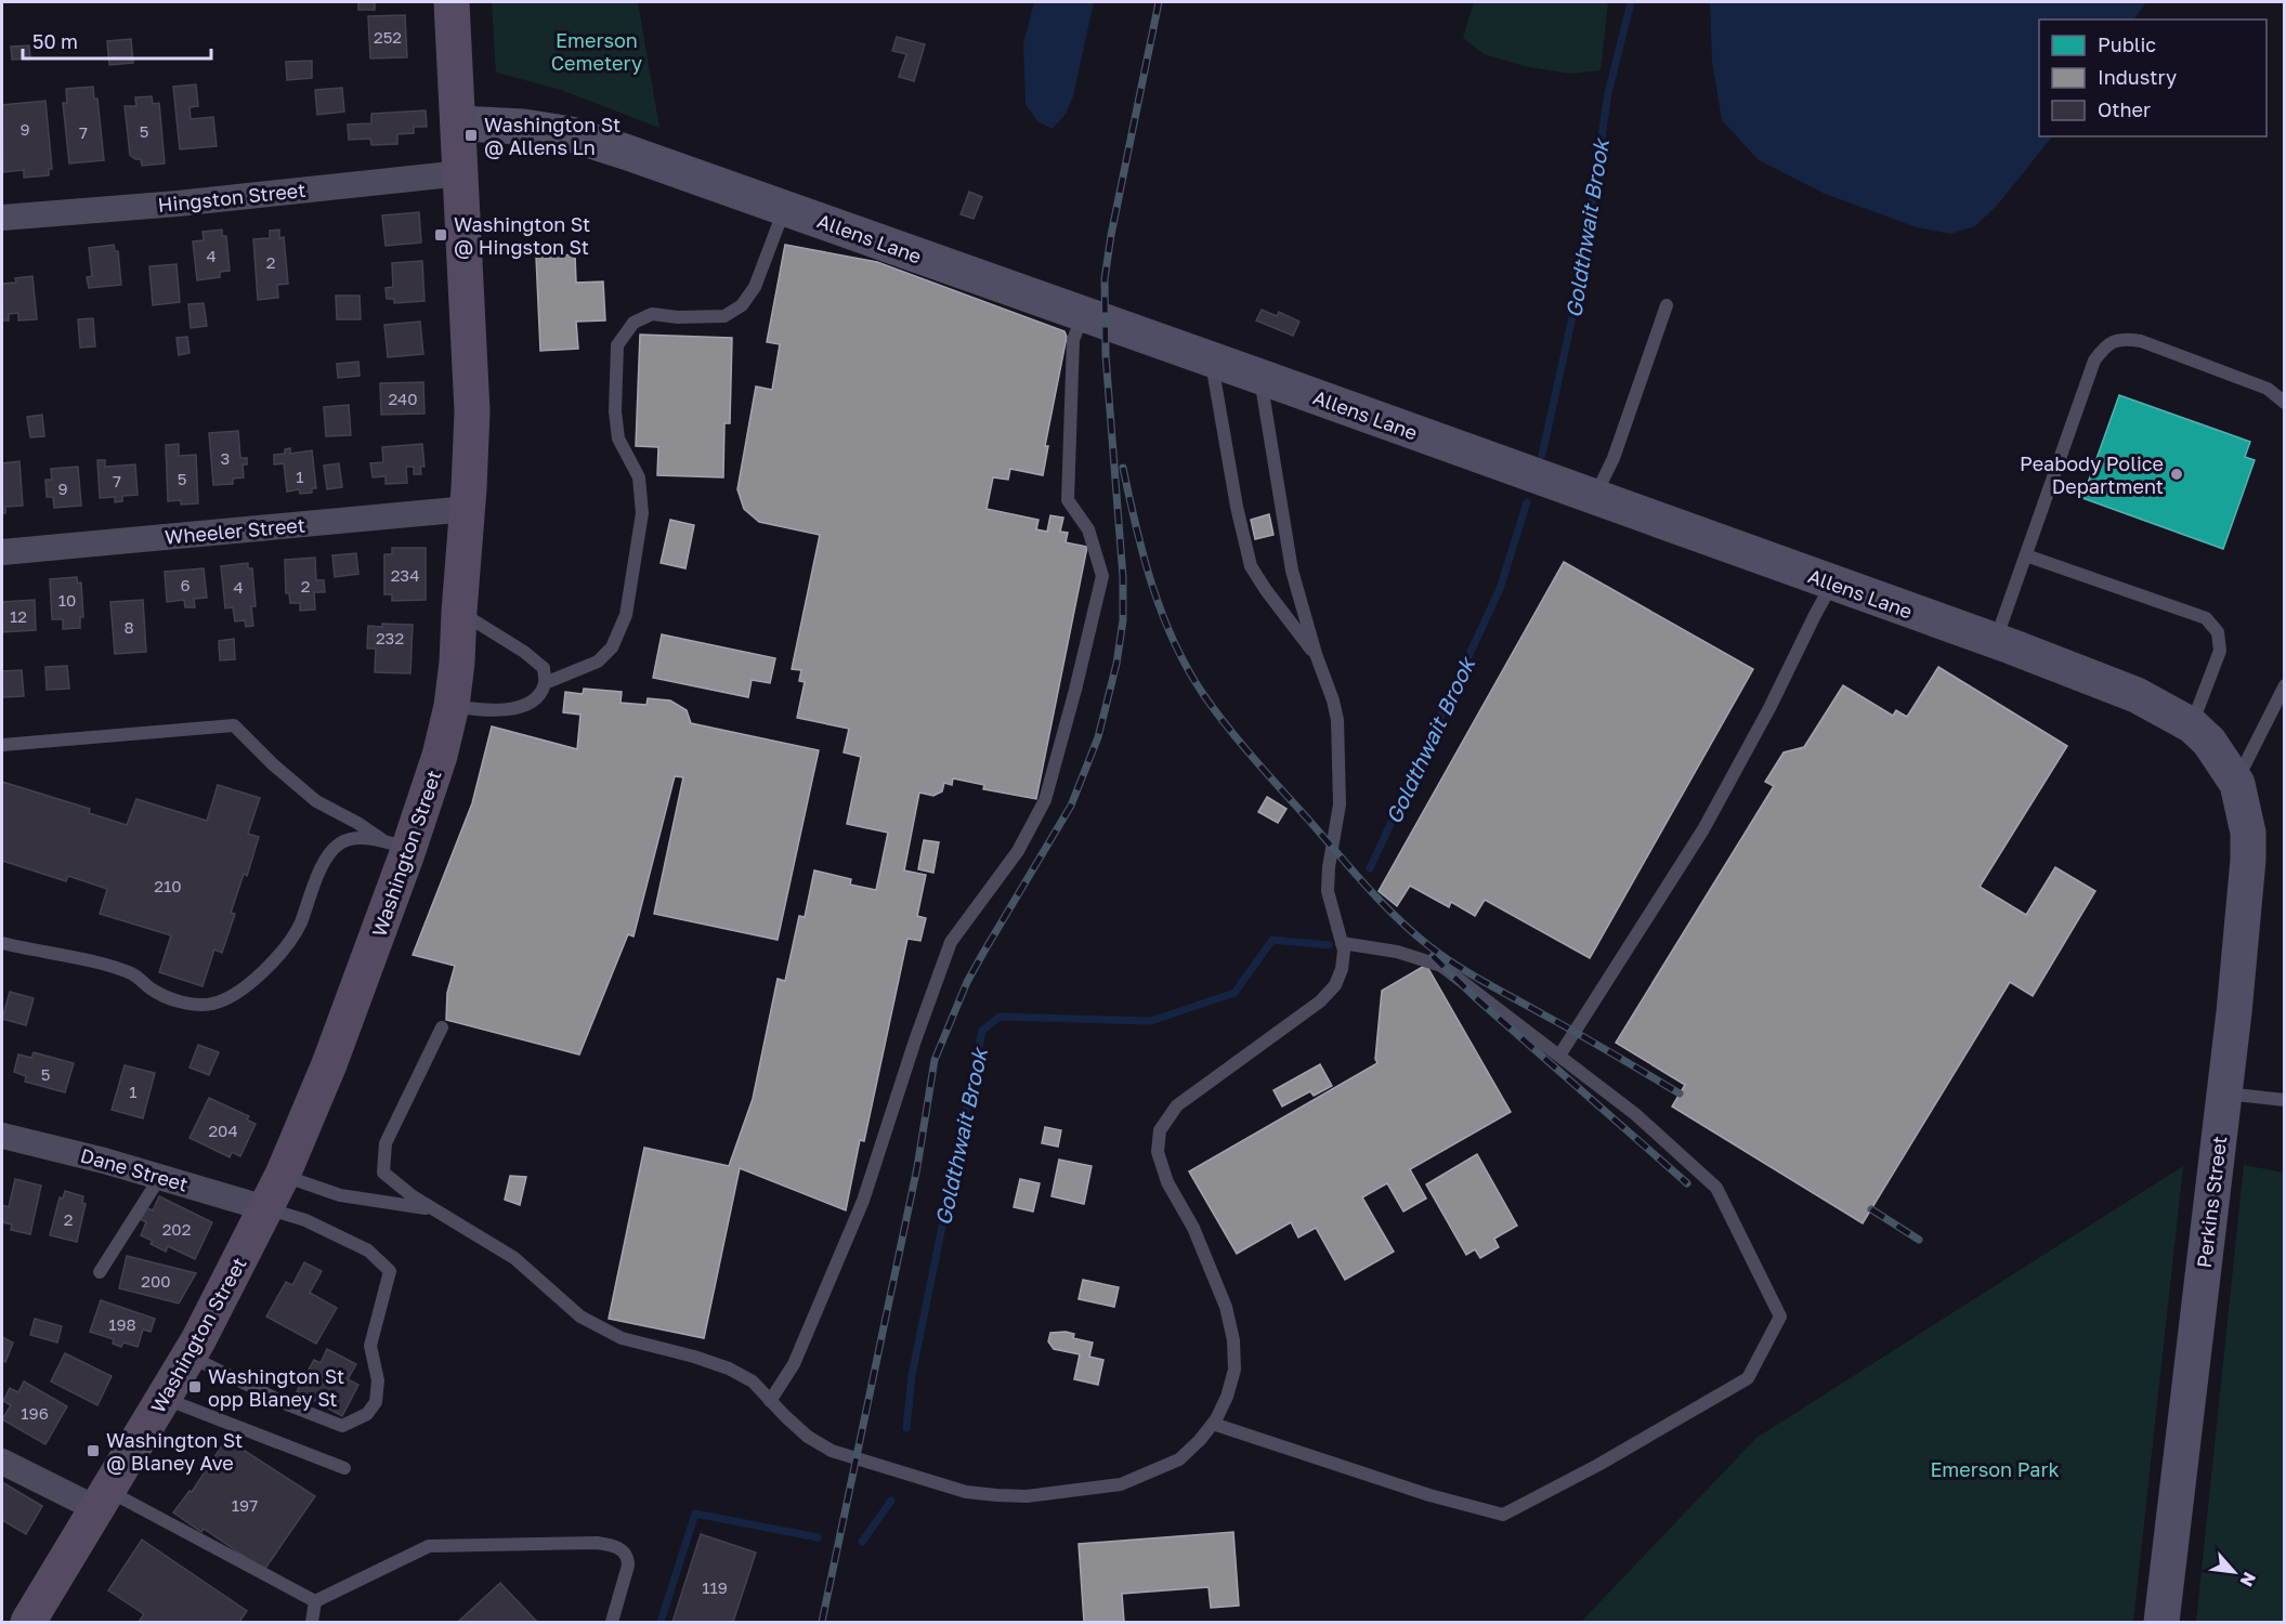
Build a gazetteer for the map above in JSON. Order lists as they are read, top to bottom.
{
  "streets": {
    "main road": ["Washington Street"],
    "street": [
      "Hingston Street",
      "Allens Lane",
      "Wheeler Street",
      "Dane Street",
      "Perkins Street"
    ]
  },
  "crossings": [
    ["Hingston Street", "Washington Street"],
    ["Allens Lane", "Washington Street"],
    ["Allens Lane", "Perkins Street"],
    ["Wheeler Street", "Washington Street"],
    ["Washington Street", "Dane Street"]
  ],
  "water": ["Goldthwait Brook"],
  "parks": ["Emerson Cemetery", "Emerson Park"],
  "places": {
    "transit": [
      "Washington St @ Allens Ln",
      "Washington St @ Hingston St",
      "Washington St opp Blaney St",
      "Washington St @ Blaney Ave"
    ],
    "other": ["Peabody Police Department"]
  },
  "house_numbers": [
    "252",
    "9",
    "5",
    "7",
    "4",
    "2",
    "240",
    "3",
    "1",
    "5",
    "7",
    "9",
    "234",
    "6",
    "2",
    "4",
    "10",
    "12",
    "8",
    "232",
    "210",
    "5",
    "1",
    "204",
    "2",
    "202",
    "200",
    "198",
    "196",
    "197",
    "119"
  ],
  "legend": ["Public", "Industry", "Other"],
  "scale_bar": "50 m",
  "north": "bottom right"
}
